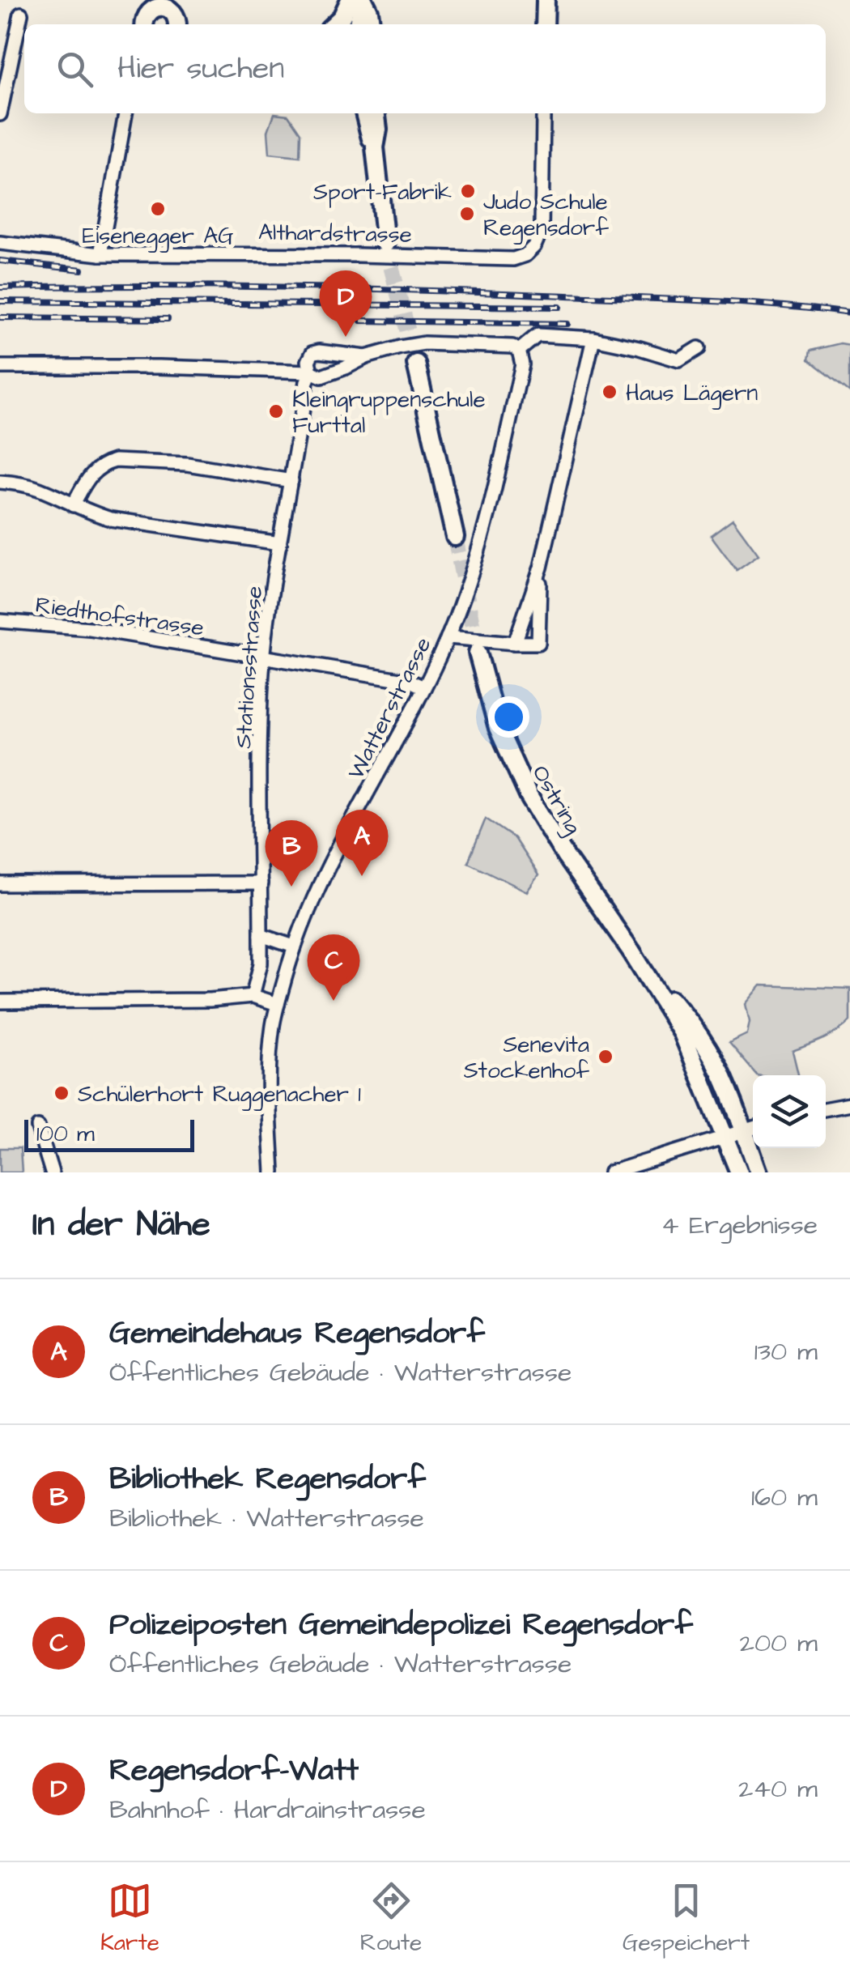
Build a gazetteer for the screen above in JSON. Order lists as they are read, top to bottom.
{
  "streets": {
    "main road": ["Ostring"],
    "street": [
      "Althardstrasse",
      "Riedthofstrasse",
      "Stationsstrasse",
      "Watterstrasse"
    ]
  },
  "crossings": [
    ["Riedthofstrasse", "Stationsstrasse"],
    ["Riedthofstrasse", "Watterstrasse"]
  ],
  "places": [
    "Sport-Fabrik",
    "Eisenegger AG",
    "Judo Schule Regensdorf",
    "Haus Lägern",
    "Kleingruppenschule Furttal",
    "Senevita Stockenhof",
    "Schülerhort Ruggenacher 1"
  ],
  "scale_bar": "100 m",
  "page": {
    "search": "Hier suchen",
    "pins": [
      "D",
      "A",
      "B",
      "C"
    ],
    "scale": "100 m",
    "heading": ["In der Nähe", "4 Ergebnisse"],
    "list": [
      {
        "mark": "A",
        "name": "Gemeindehaus Regensdorf",
        "note": "Öffentliches Gebäude · Watterstrasse",
        "value": "130 m"
      },
      {
        "mark": "B",
        "name": "Bibliothek Regensdorf",
        "note": "Bibliothek · Watterstrasse",
        "value": "160 m"
      },
      {
        "mark": "C",
        "name": "Polizeiposten Gemeindepolizei Regensdorf",
        "note": "Öffentliches Gebäude · Watterstrasse",
        "value": "200 m"
      },
      {
        "mark": "D",
        "name": "Regensdorf-Watt",
        "note": "Bahnhof · Hardrainstrasse",
        "value": "240 m"
      }
    ],
    "nav": ["Karte", "Route", "Gespeichert"]
  }
}
